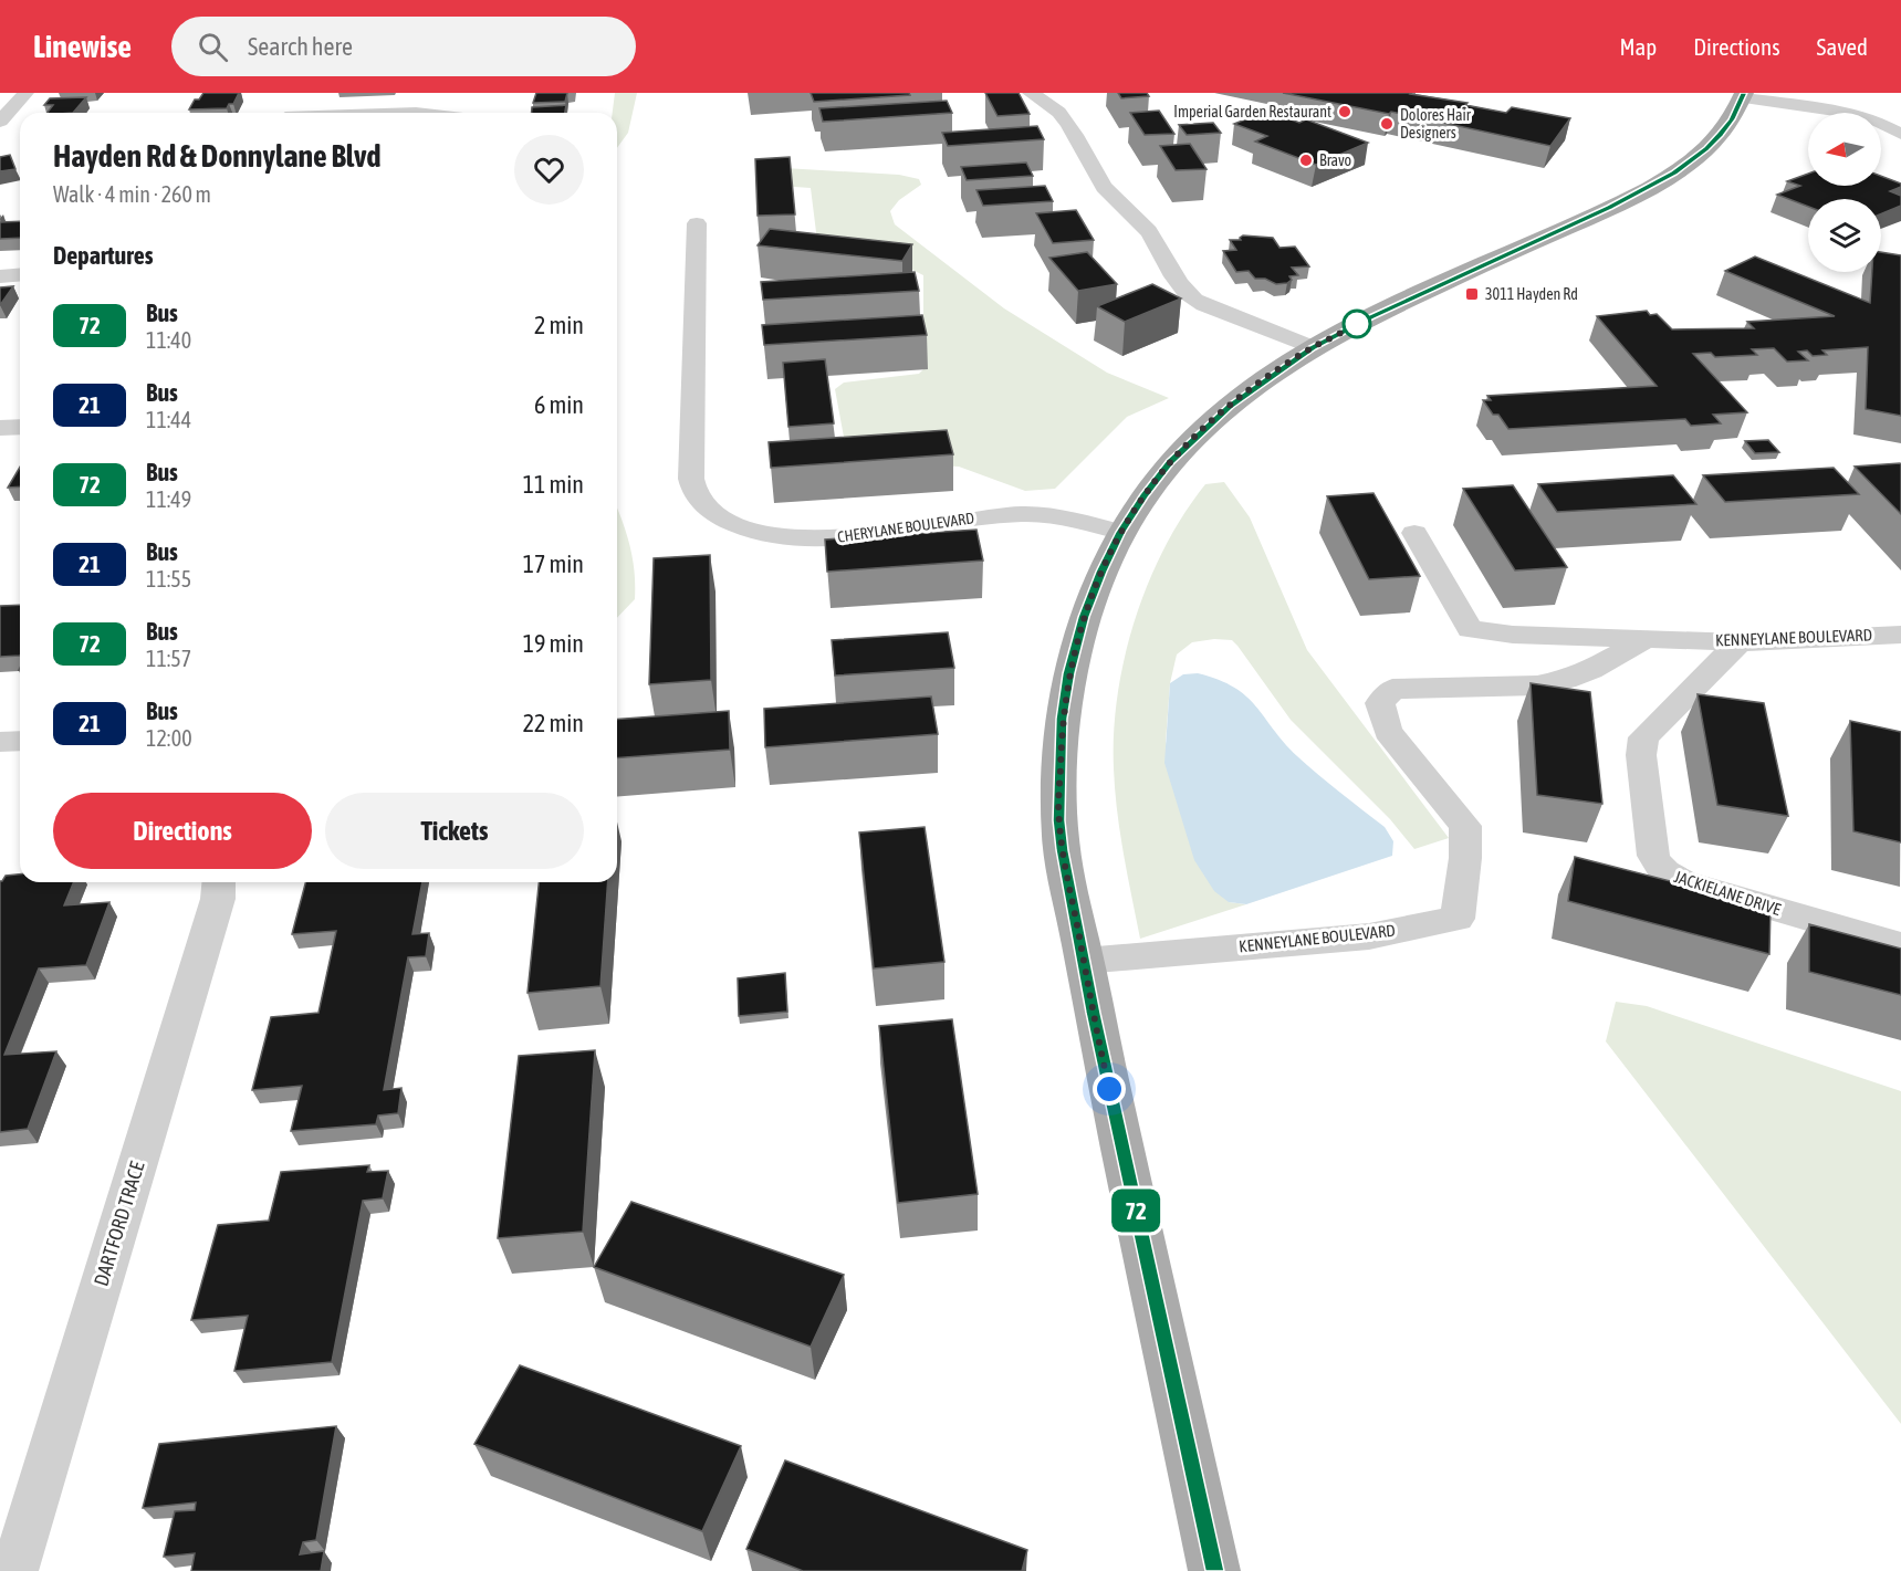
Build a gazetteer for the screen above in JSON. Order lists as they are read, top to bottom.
{
  "streets": {
    "street": [
      "CHERYLANE BOULEVARD",
      "KENNEYLANE BOULEVARD",
      "JACKIELANE DRIVE",
      "DARTFORD TRACE"
    ]
  },
  "crossings": [
    ["KENNEYLANE BOULEVARD", "JACKIELANE DRIVE"]
  ],
  "places": {
    "other": ["Imperial Garden Restaurant", "Dolores Hair Designers", "Bravo"],
    "transit": ["3011 Hayden Rd"]
  },
  "lines": ["bus line 72"],
  "north": "left",
  "page": {
    "header": "Linewise",
    "search": "Search here",
    "nav": ["Map", "Directions", "Saved"],
    "on_map": "72",
    "heading": [
      ["Hayden Rd & Donnylane Blvd", "Walk · 4 min · 260 m"],
      "Departures"
    ],
    "list": [
      {
        "mark": "72",
        "name": "Bus",
        "note": "11:40",
        "value": "2 min"
      },
      {
        "mark": "21",
        "name": "Bus",
        "note": "11:44",
        "value": "6 min"
      },
      {
        "mark": "72",
        "name": "Bus",
        "note": "11:49",
        "value": "11 min"
      },
      {
        "mark": "21",
        "name": "Bus",
        "note": "11:55",
        "value": "17 min"
      },
      {
        "mark": "72",
        "name": "Bus",
        "note": "11:57",
        "value": "19 min"
      },
      {
        "mark": "21",
        "name": "Bus",
        "note": "12:00",
        "value": "22 min"
      }
    ],
    "buttons": ["Directions", "Tickets"]
  }
}
